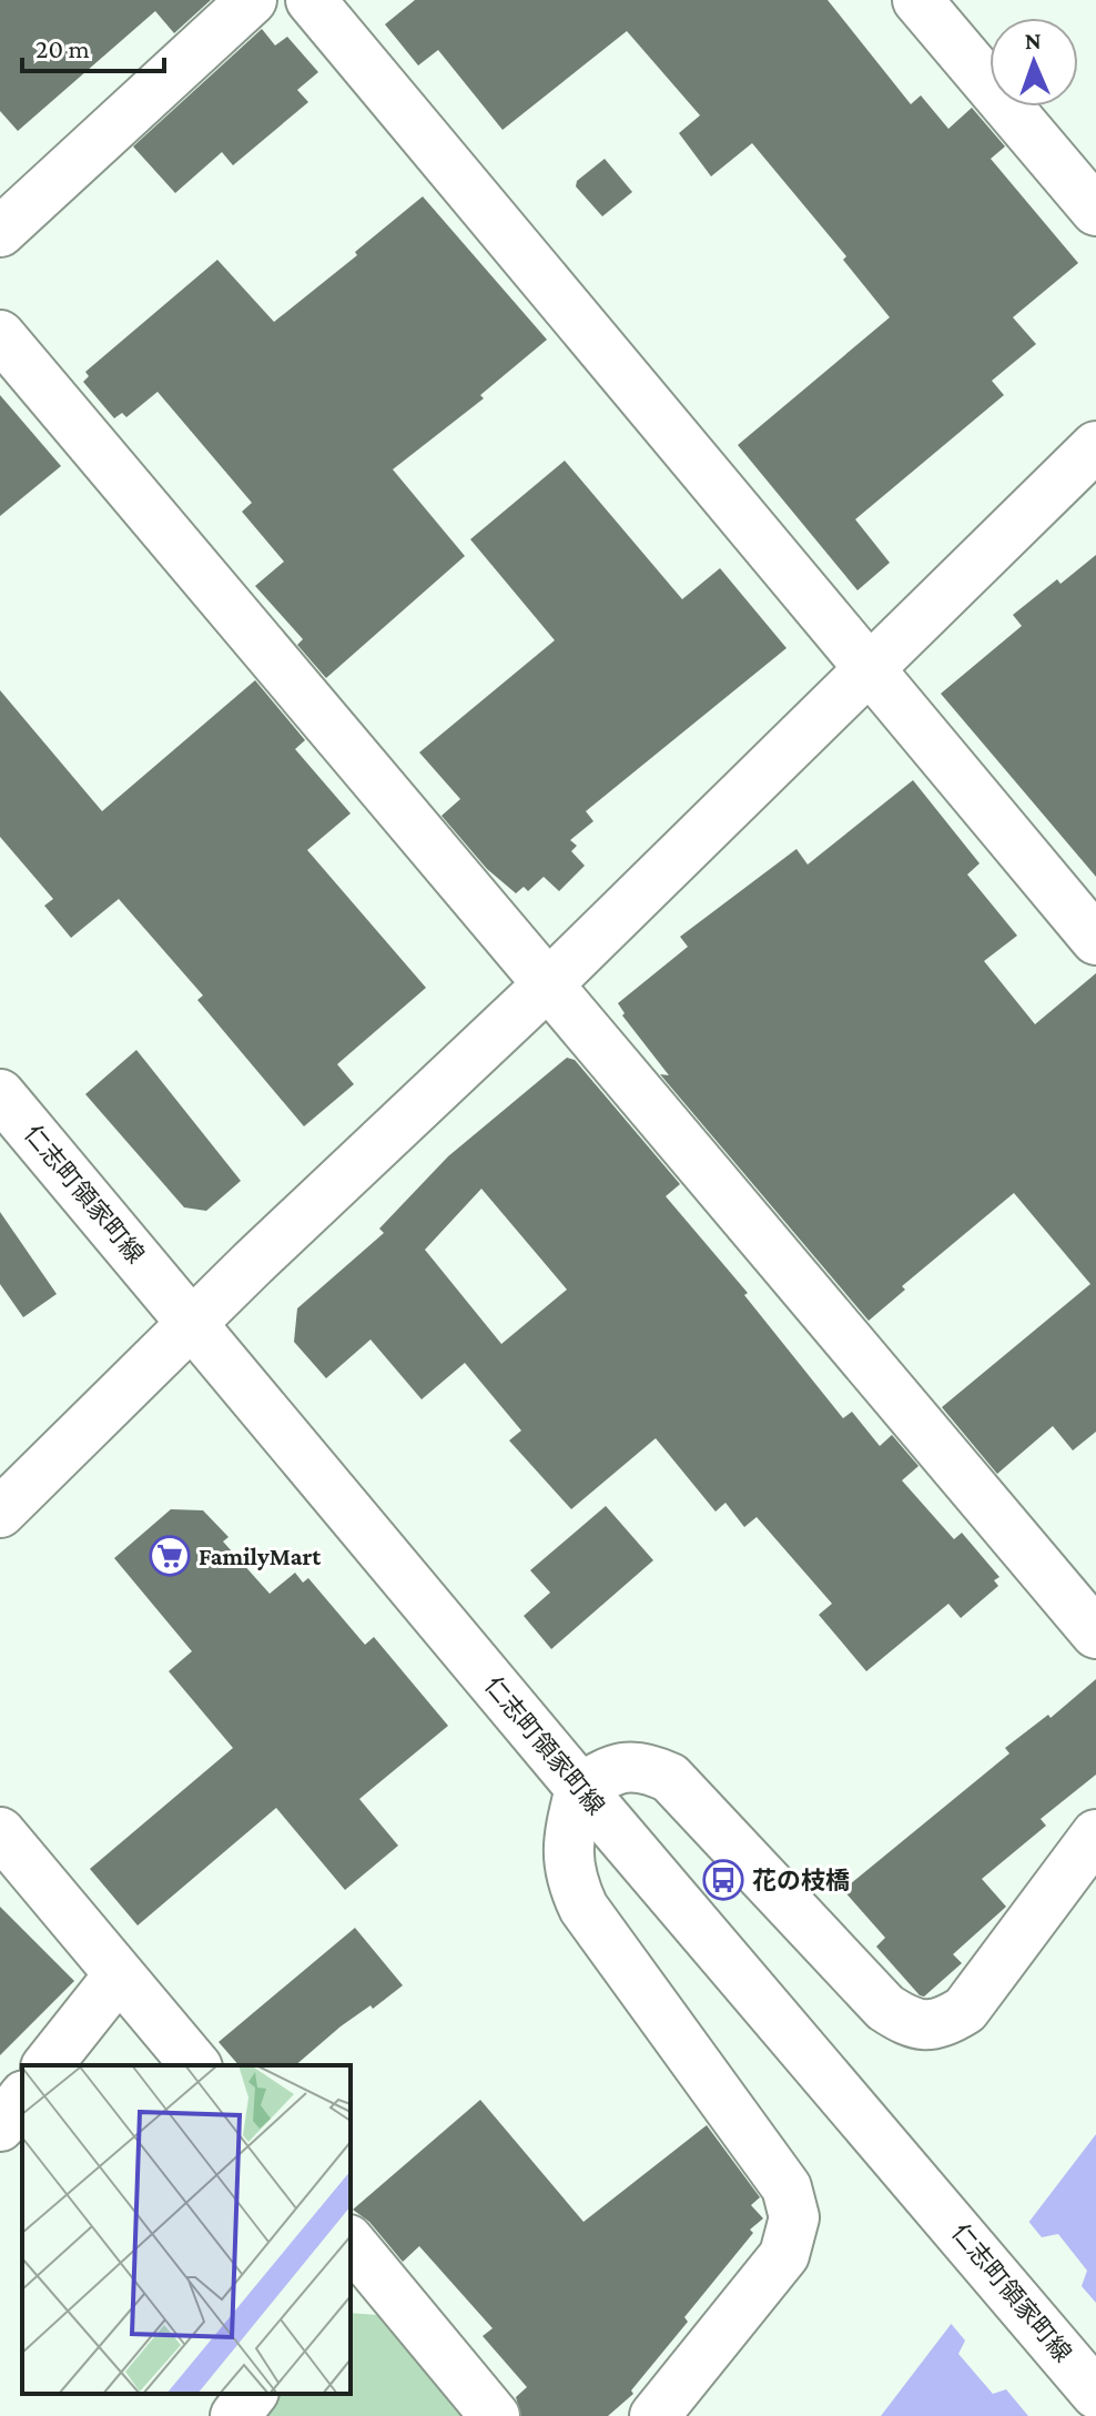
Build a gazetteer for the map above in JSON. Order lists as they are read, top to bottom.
{
  "streets": {
    "street": ["仁志町領家町線"]
  },
  "places": {
    "supermarket": ["FamilyMart"],
    "bus stop": ["花の枝橋"]
  },
  "scale_bar": "20 m",
  "north": "top"
}
